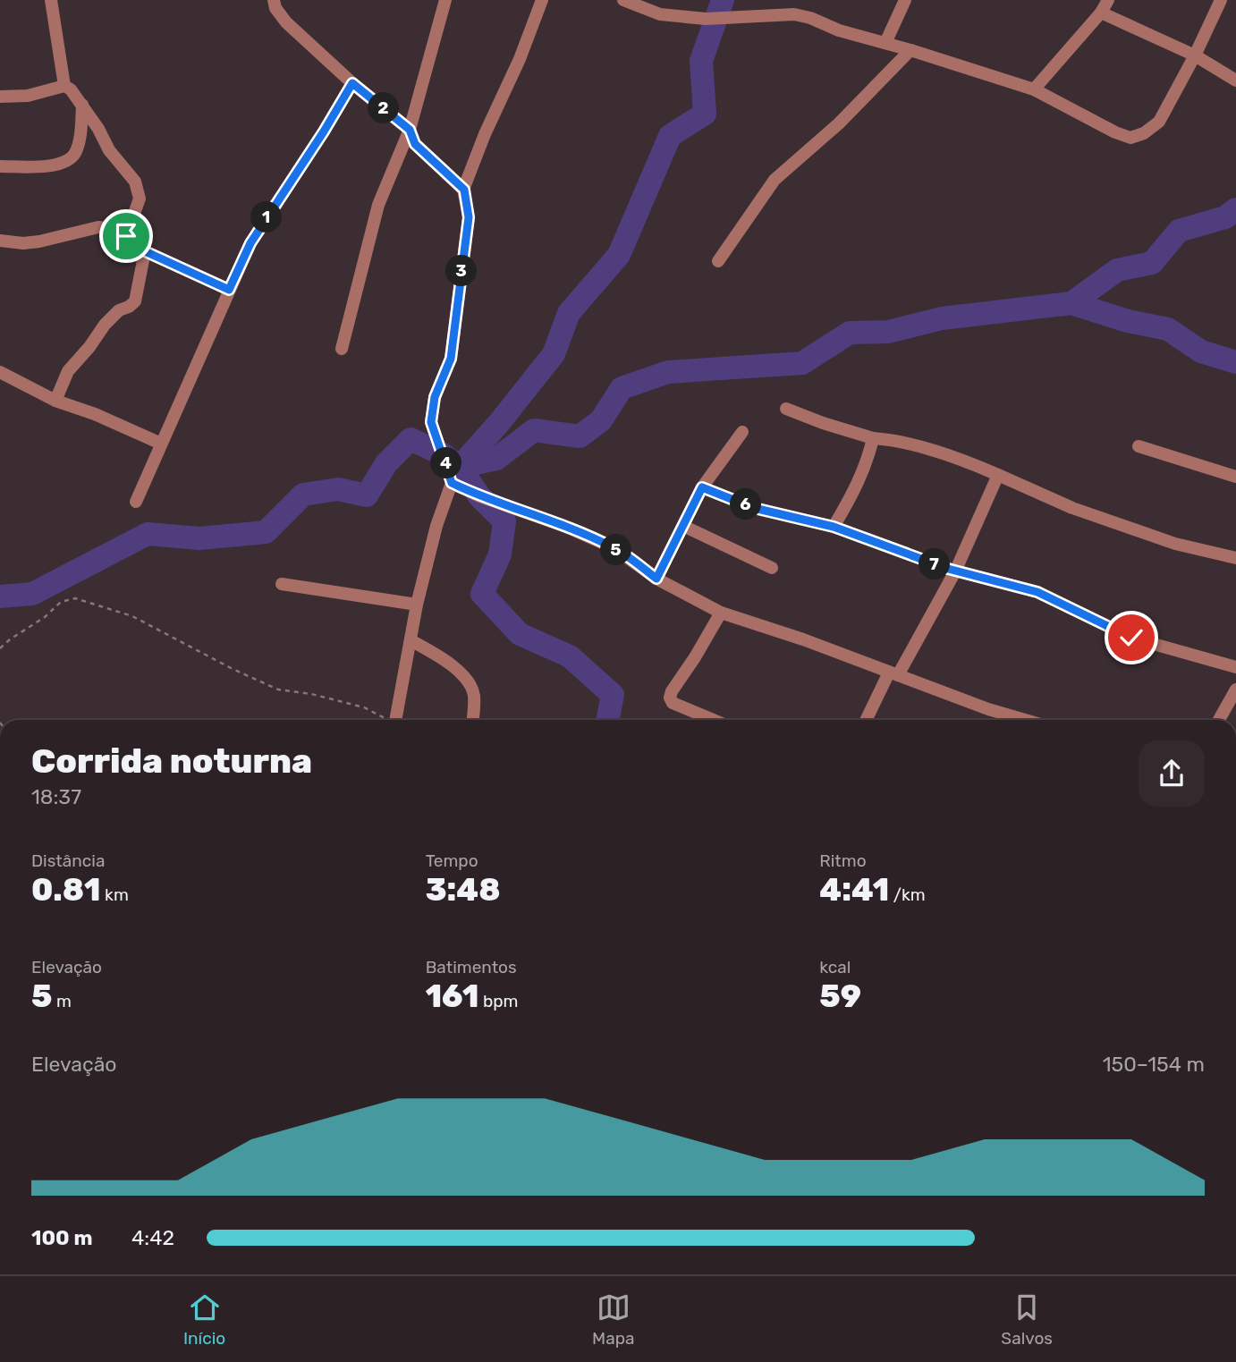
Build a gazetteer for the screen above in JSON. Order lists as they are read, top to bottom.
{
  "page": {
    "pins": [
      "2",
      "1",
      "3",
      "4",
      "6",
      "5",
      "7"
    ],
    "heading": ["Corrida noturna", "18:37"],
    "stats": [
      ["Distância", "0.81 km"],
      ["Tempo", "3:48"],
      ["Ritmo", "4:41 /km"],
      ["Elevação", "5 m"],
      ["Batimentos", "161 bpm"],
      ["kcal", "59"]
    ],
    "chart": ["Elevação", "150–154 m"],
    "list": [
      {
        "name": "100 m",
        "note": "4:42"
      }
    ],
    "tabs": ["Início", "Mapa", "Salvos"]
  }
}
